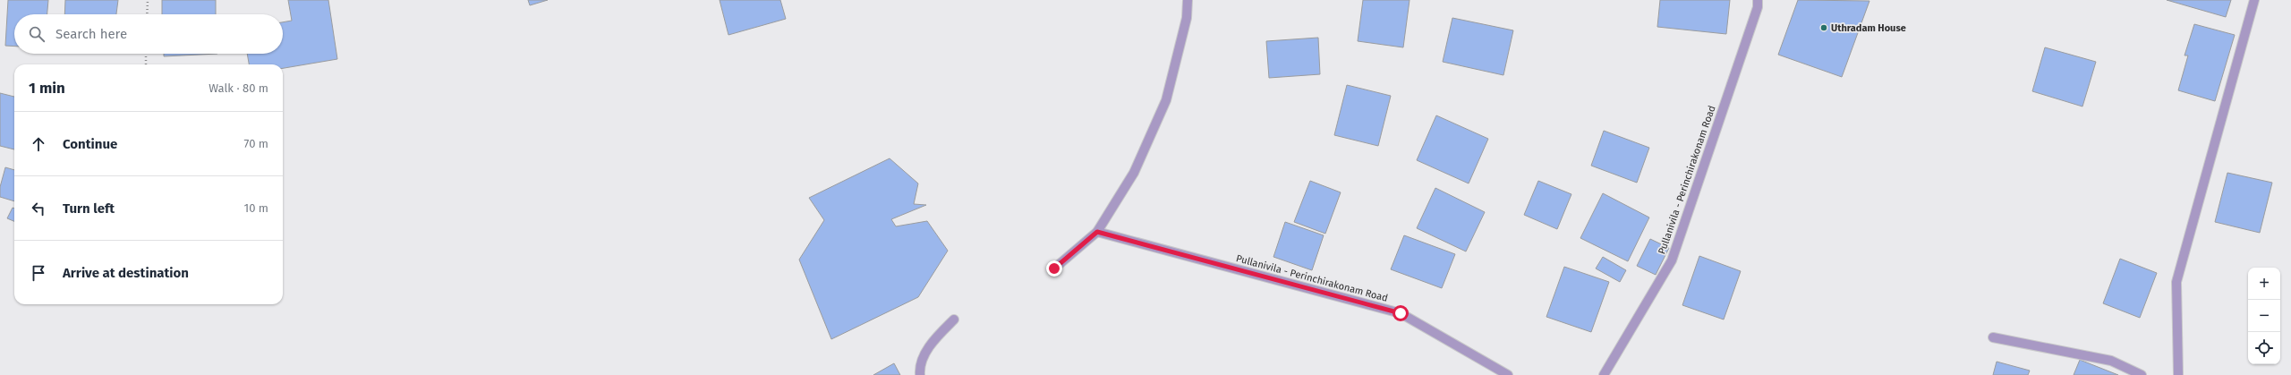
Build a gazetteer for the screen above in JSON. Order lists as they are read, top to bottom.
{
  "streets": {
    "street": ["Pullanivila - Perinchirakonam Road"]
  },
  "places": ["Uthradam House"],
  "page": {
    "search": "Search here",
    "heading": ["1 min", "Walk · 80 m"],
    "list": [
      ["Continue", "70 m"],
      ["Turn left", "10 m"],
      "Arrive at destination"
    ],
    "map_buttons": ["+", "−"]
  }
}
